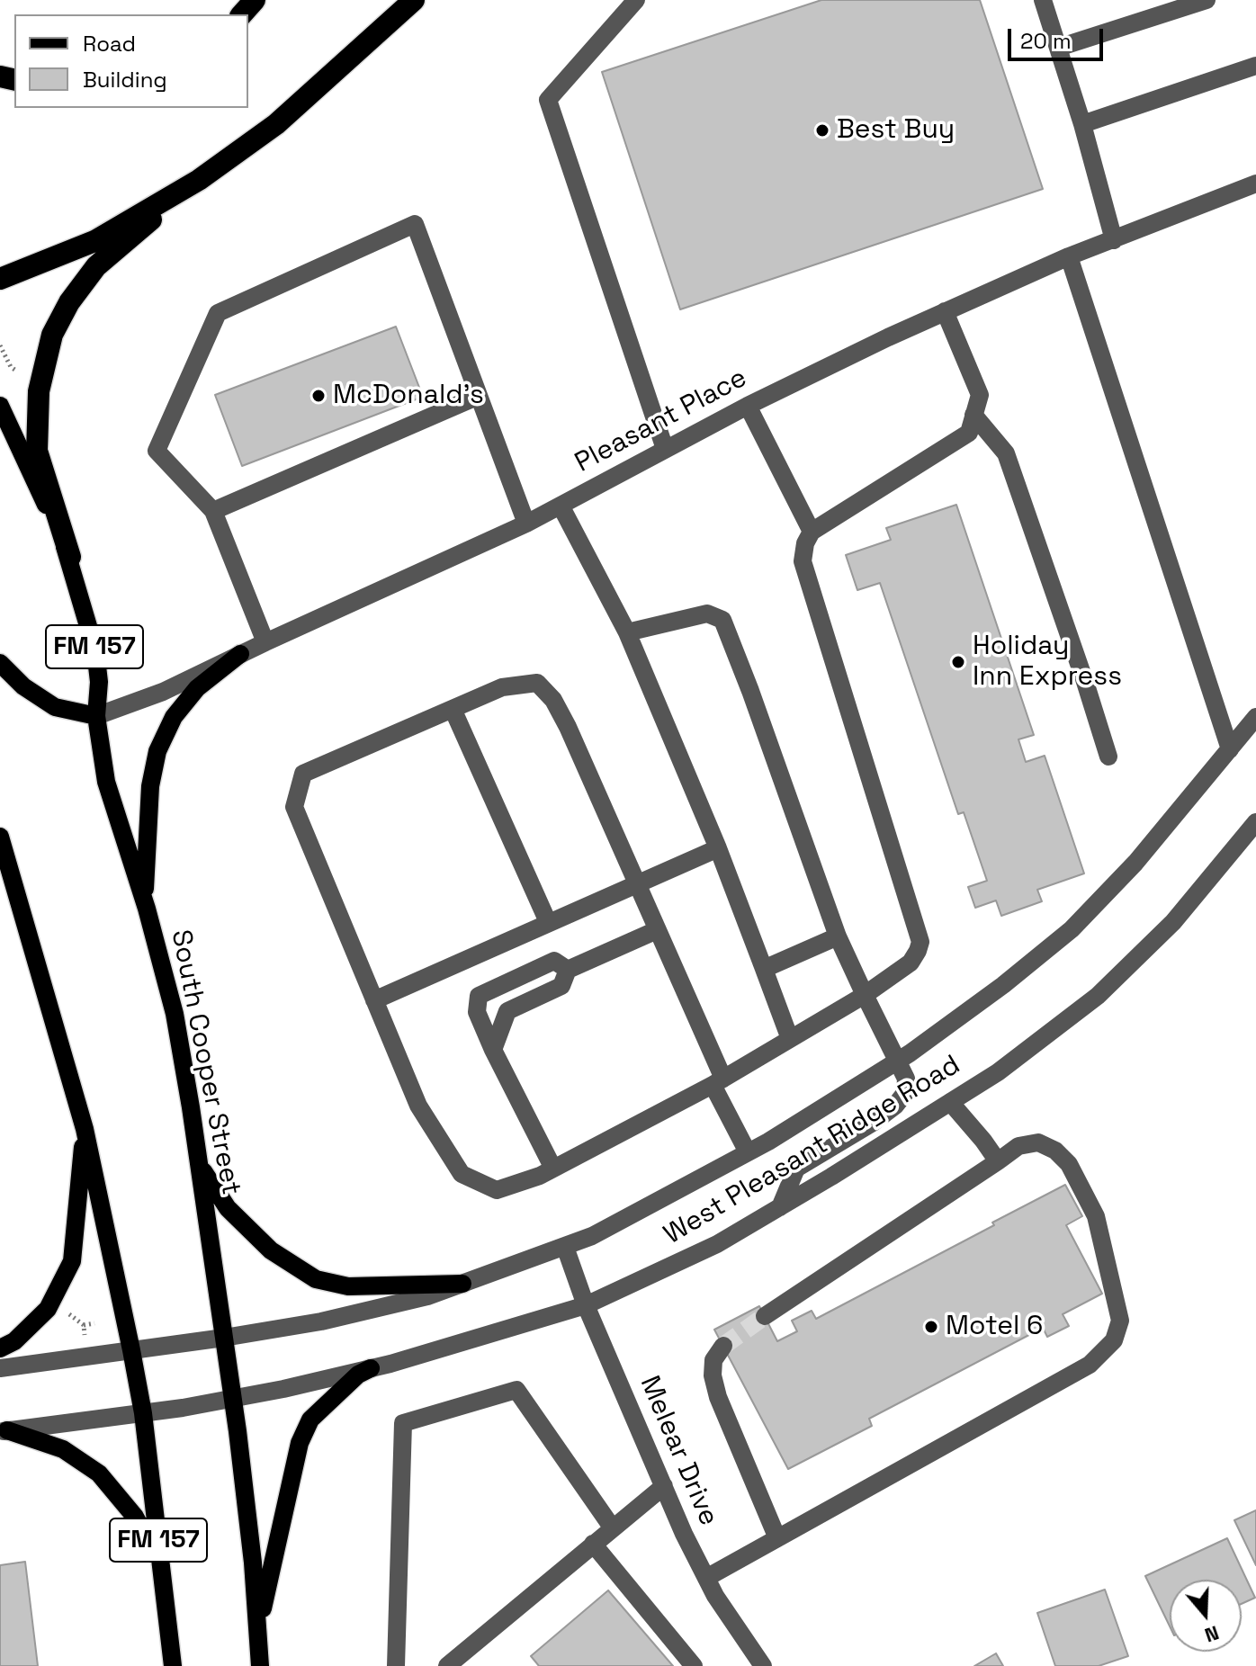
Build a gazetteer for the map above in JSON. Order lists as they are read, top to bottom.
{
  "streets": {
    "main road": ["FM 157", "South Cooper Street"],
    "street": ["Pleasant Place", "West Pleasant Ridge Road", "Melear Drive"]
  },
  "crossings": [
    ["Pleasant Place", "South Cooper Street"],
    ["FM 157", "West Pleasant Ridge Road"],
    ["South Cooper Street", "West Pleasant Ridge Road"],
    ["West Pleasant Ridge Road", "Melear Drive"]
  ],
  "places": [
    "Best Buy",
    "McDonald's",
    "Holiday Inn Express",
    "Motel 6"
  ],
  "legend": ["Road", "Building"],
  "scale_bar": "20 m",
  "north": "bottom"
}
